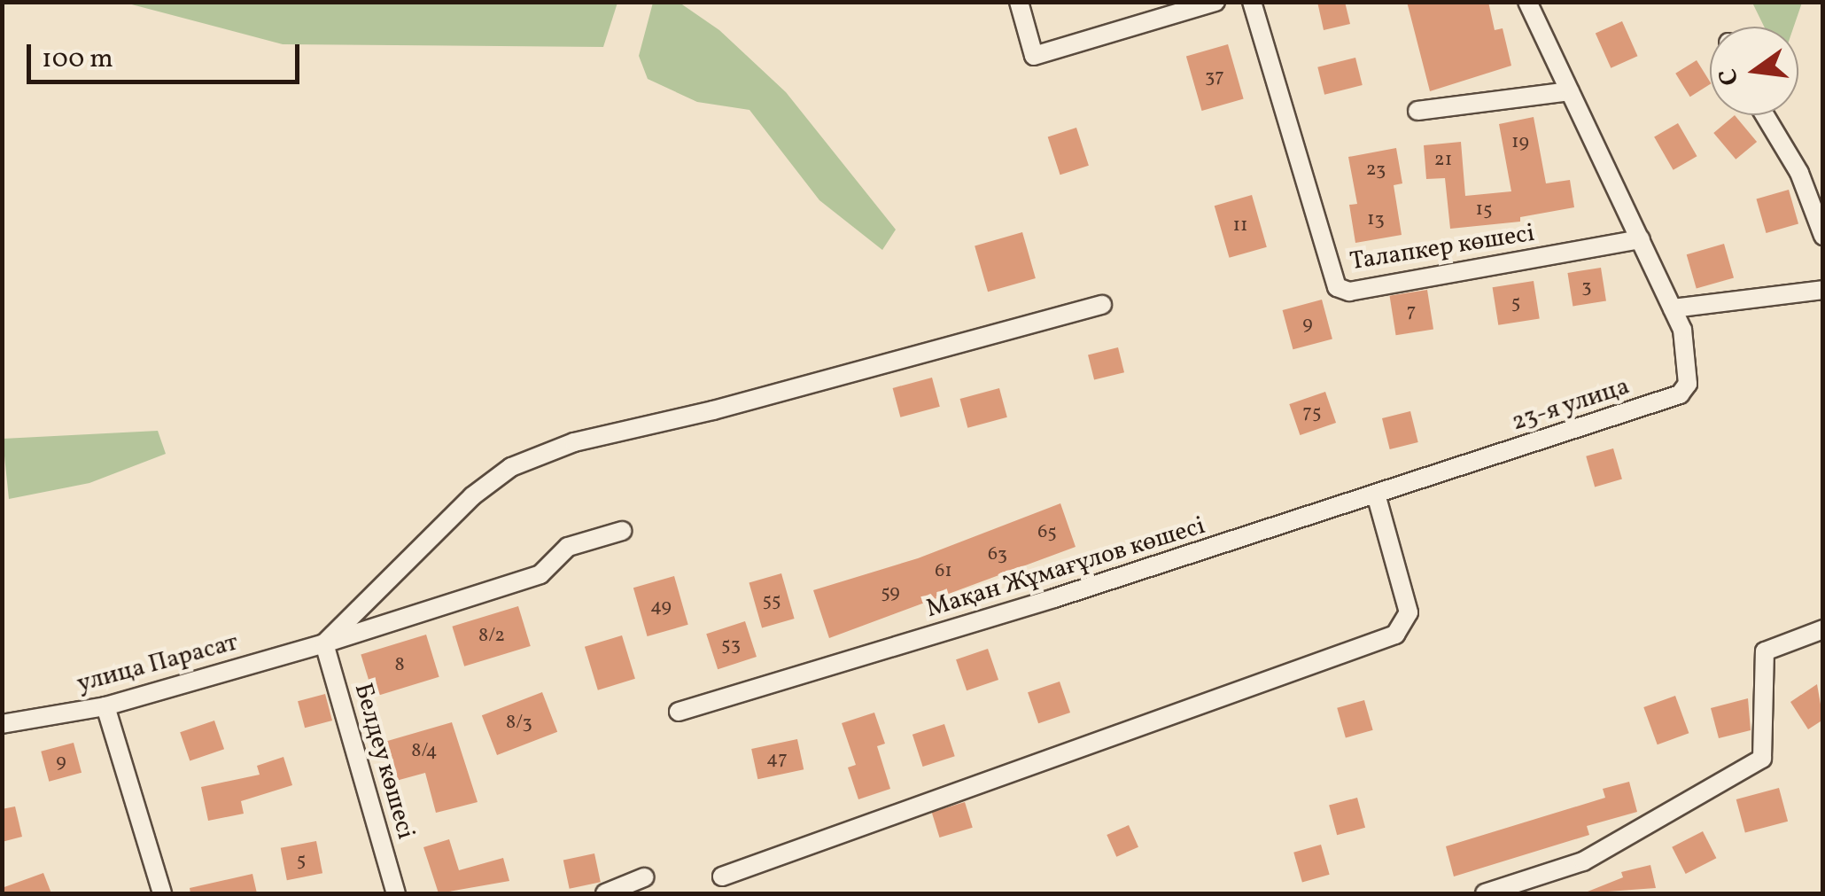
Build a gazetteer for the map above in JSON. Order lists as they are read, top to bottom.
{
  "streets": {
    "street": [
      "Талапкер көшесі",
      "23-я улица",
      "Мақан Жұмағұлов көшесі",
      "улица Парасат",
      "Белдеу көшесі"
    ]
  },
  "crossings": [
    ["23-я улица", "Мақан Жұмағұлов көшесі"],
    ["улица Парасат", "Белдеу көшесі"]
  ],
  "house_numbers": [
    "37",
    "19",
    "21",
    "23",
    "15",
    "13",
    "11",
    "3",
    "5",
    "7",
    "9",
    "75",
    "65",
    "63",
    "61",
    "59",
    "55",
    "49",
    "8/2",
    "53",
    "8",
    "8/3",
    "8/4",
    "47",
    "9",
    "5"
  ],
  "scale_bar": "100 m",
  "north": "left"
}
